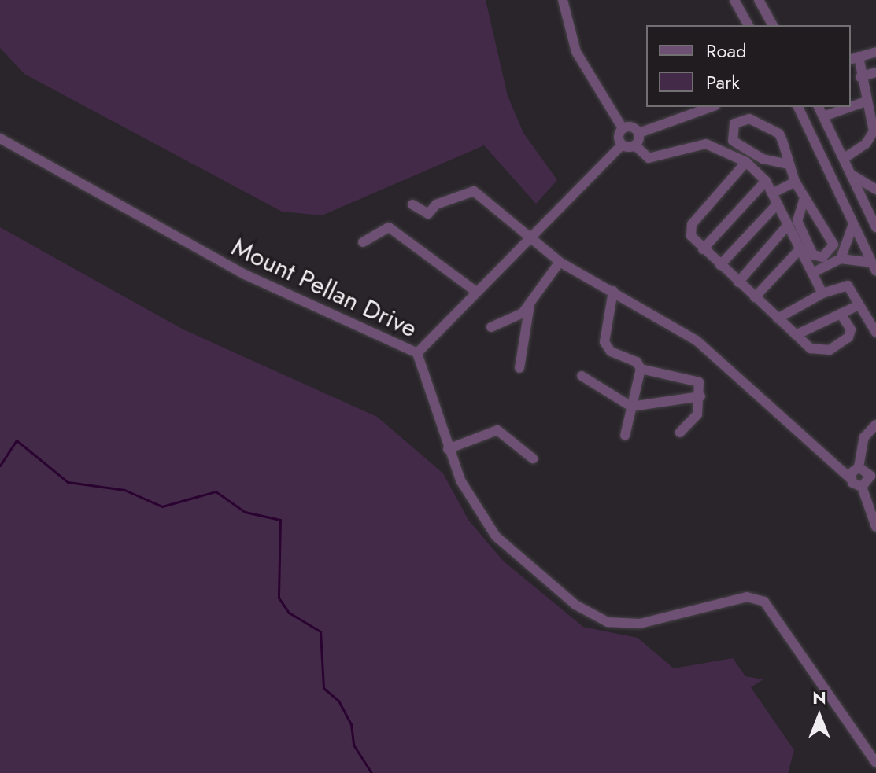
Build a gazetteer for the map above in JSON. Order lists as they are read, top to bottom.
{
  "streets": {
    "street": ["Mount Pellan Drive"]
  },
  "legend": ["Road", "Park"],
  "north": "top"
}
